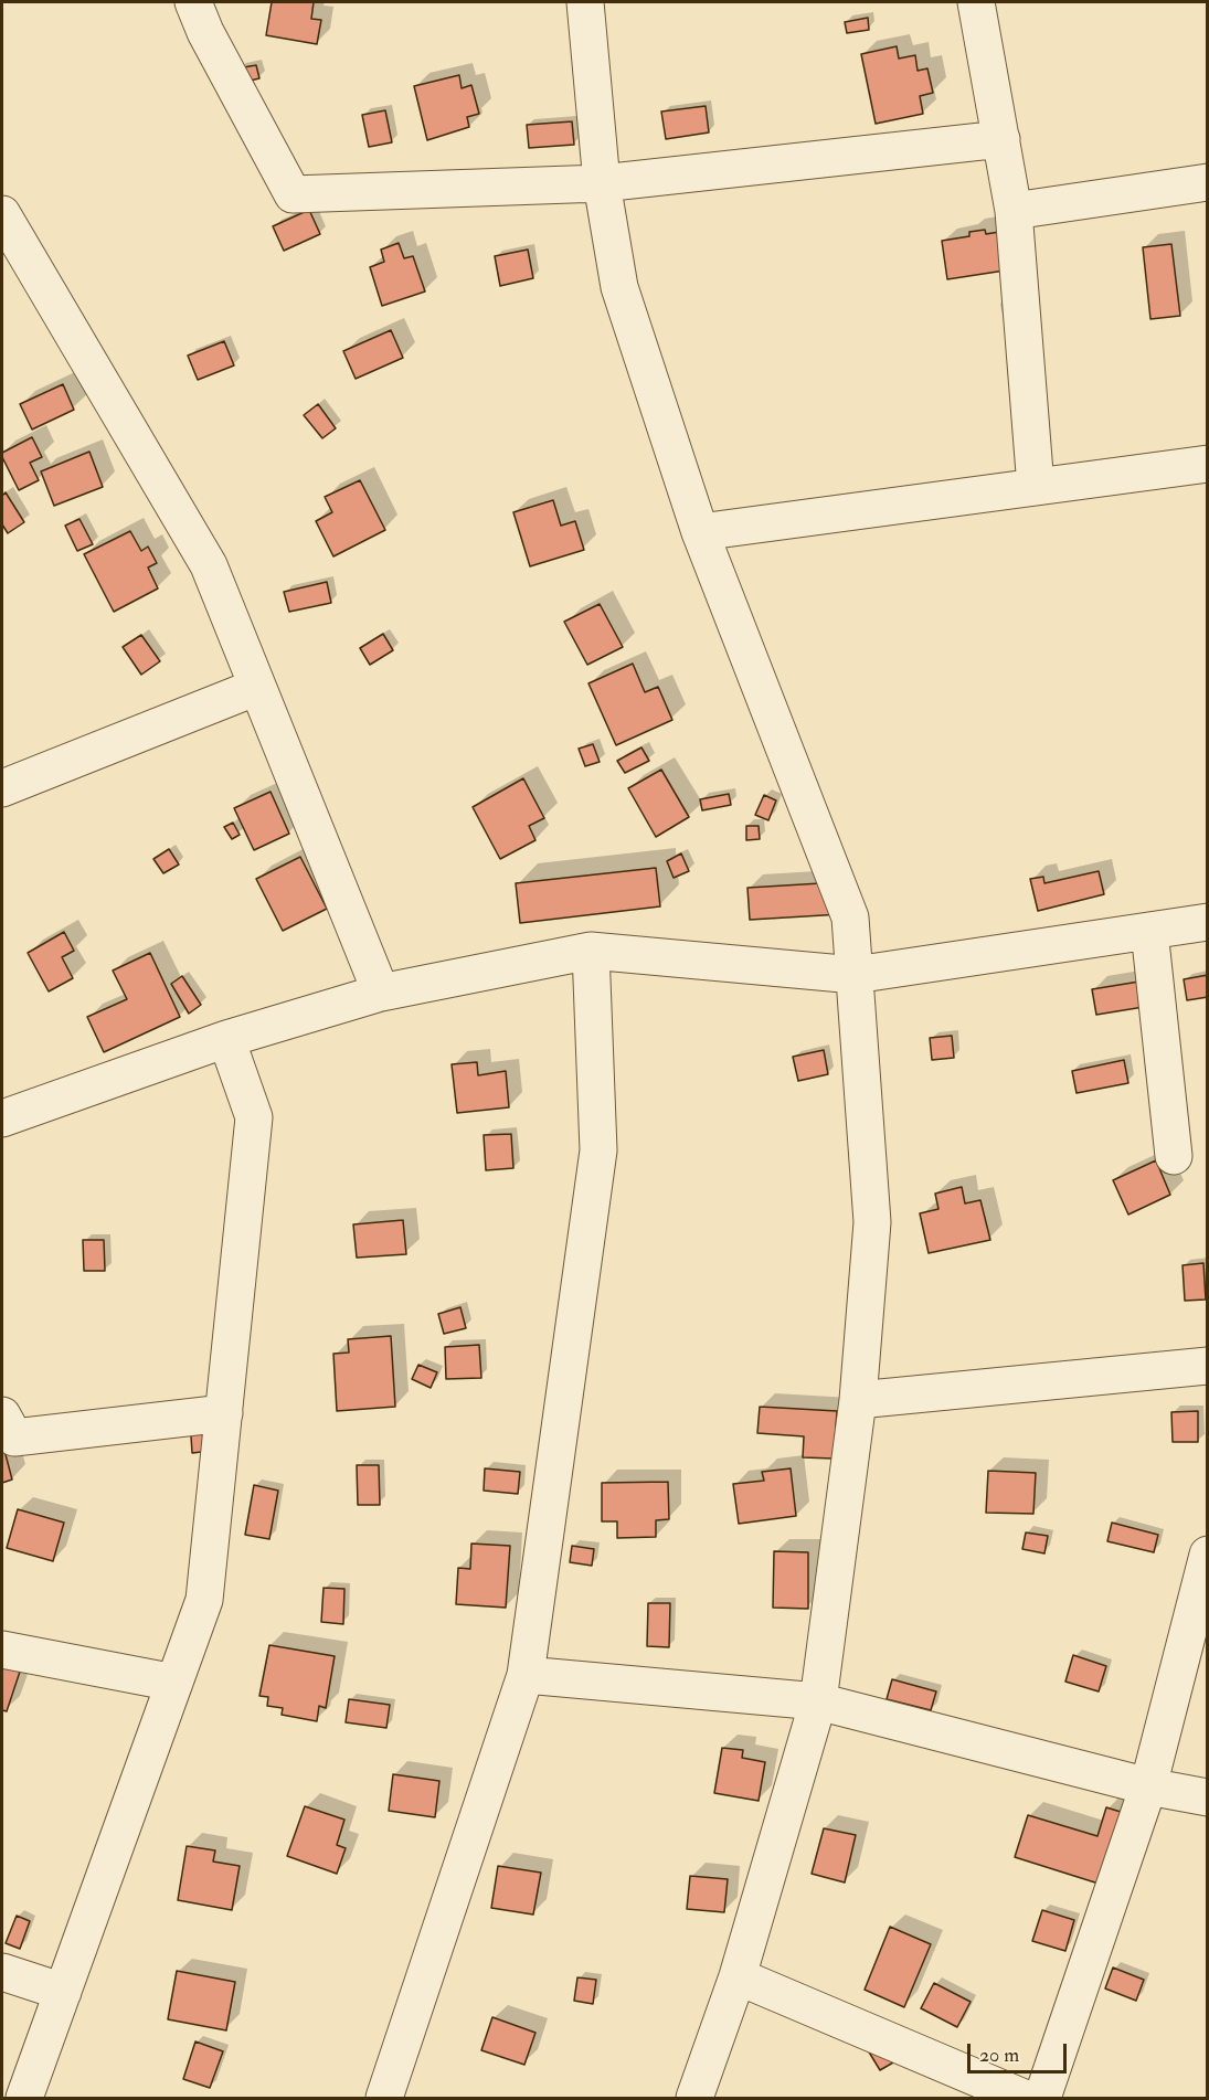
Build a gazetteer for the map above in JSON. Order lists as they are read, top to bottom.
{
  "scale_bar": "20 m"
}
